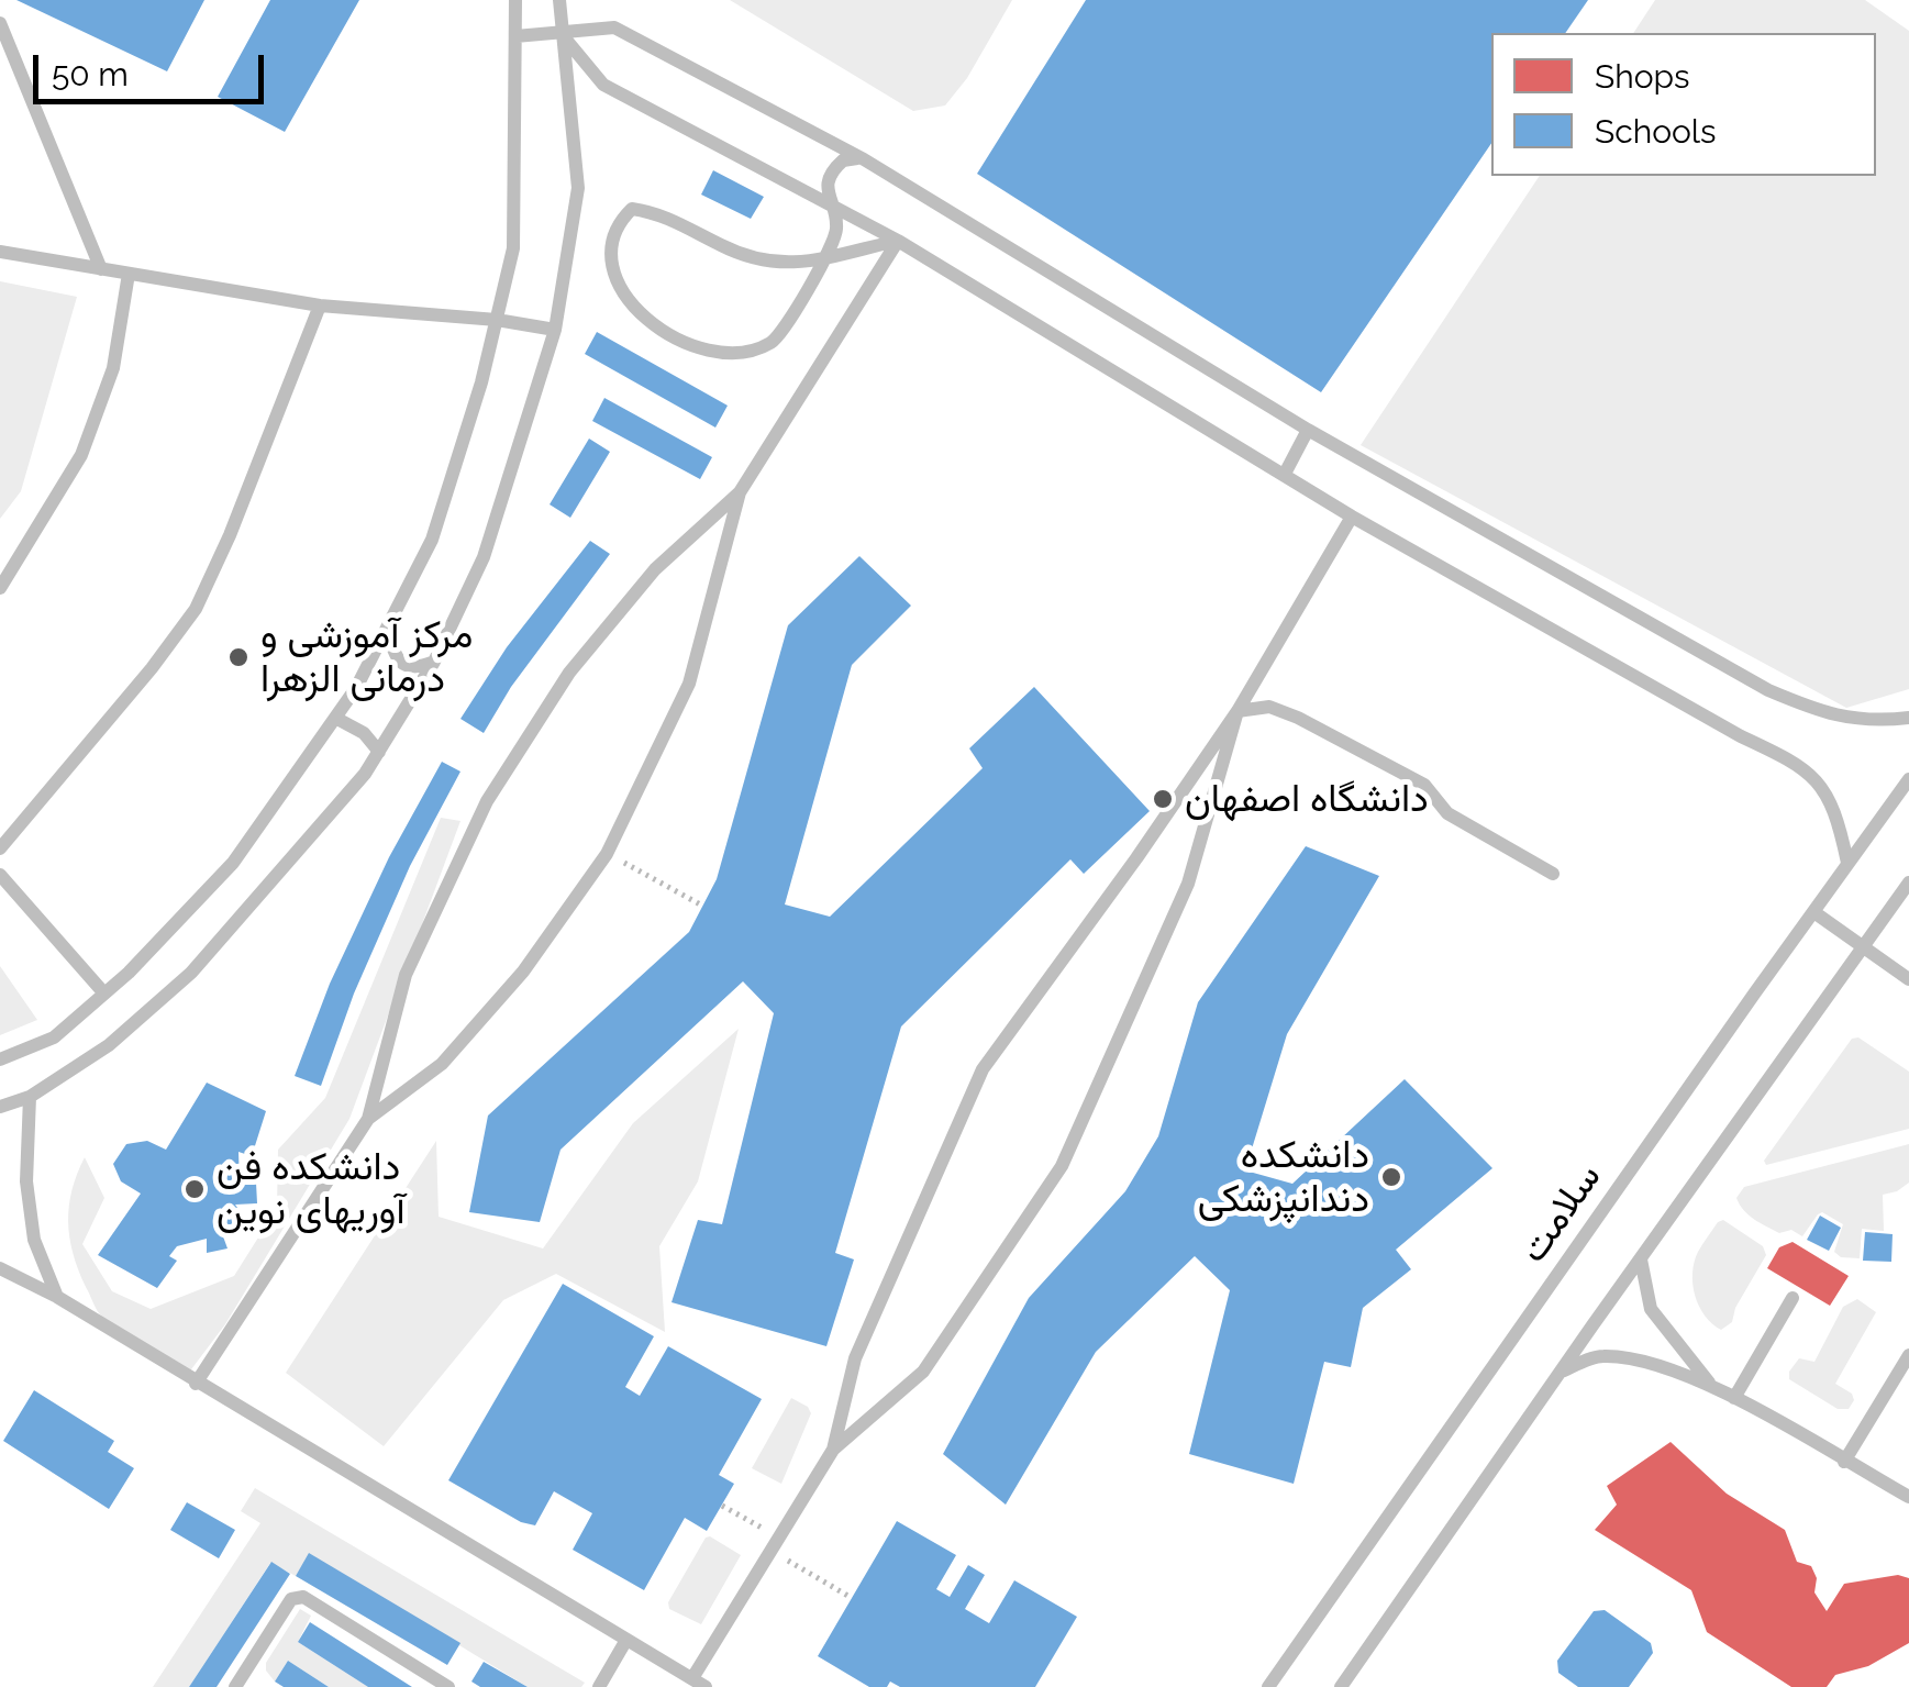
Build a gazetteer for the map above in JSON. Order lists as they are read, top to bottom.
{
  "streets": {
    "lane": ["سلامت"]
  },
  "places": [
    "مرکز آموزشی و درمانی الزهرا",
    "دانشگاه اصفهان",
    "دانشکده دندانپزشکی",
    "دانشکده فن آوریهای نوین"
  ],
  "legend": ["Shops", "Schools"],
  "scale_bar": "50 m"
}
